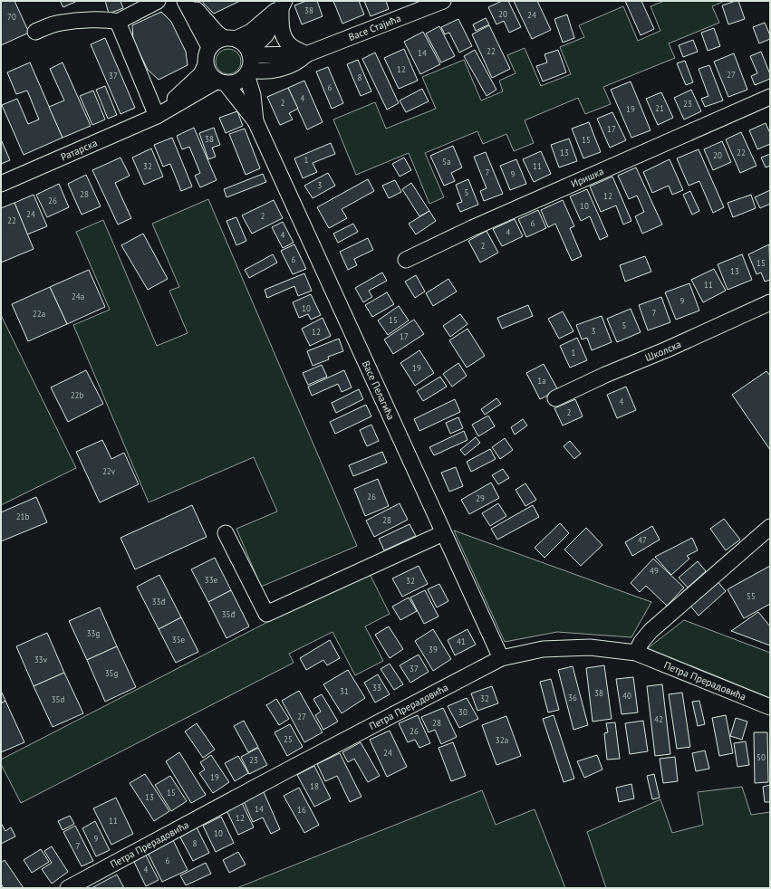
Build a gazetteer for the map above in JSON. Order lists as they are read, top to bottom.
{
  "streets": {
    "street": [
      "Васе Стајића",
      "Ратарска",
      "Иришка",
      "Школска",
      "Васе Пелагића",
      "Петра Прерадовића"
    ]
  },
  "crossings": [
    ["Васе Стајића", "Ратарска"],
    ["Васе Стајића", "Васе Пелагића"],
    ["Ратарска", "Васе Пелагића"],
    ["Васе Пелагића", "Петра Прерадовића"]
  ],
  "house_numbers": [
    "38",
    "20",
    "24",
    "70",
    "22",
    "14",
    "12",
    "27",
    "37",
    "8",
    "6",
    "4",
    "2",
    "23",
    "21",
    "19",
    "17",
    "38",
    "15",
    "13",
    "22",
    "20",
    "1",
    "5a",
    "32",
    "11",
    "7",
    "9",
    "3",
    "5",
    "28",
    "12",
    "26",
    "10",
    "24",
    "2",
    "22",
    "6",
    "4",
    "4",
    "2",
    "6",
    "15",
    "13",
    "11",
    "24a",
    "9",
    "10",
    "7",
    "22a",
    "15",
    "5",
    "3",
    "12",
    "17",
    "1",
    "19",
    "1a",
    "22b",
    "4",
    "2",
    "22v",
    "26",
    "29",
    "21b",
    "28",
    "47",
    "49",
    "33e",
    "32",
    "55",
    "33đ",
    "35đ",
    "33g",
    "35e",
    "41",
    "39",
    "33v",
    "37",
    "35g",
    "33",
    "31",
    "38",
    "40",
    "36",
    "32",
    "35d",
    "30",
    "27",
    "42",
    "28",
    "26",
    "25",
    "32a",
    "24",
    "50",
    "23",
    "19",
    "18",
    "15",
    "13",
    "14",
    "16",
    "12",
    "11",
    "10",
    "9",
    "8",
    "7",
    "6",
    "4"
  ]
}
